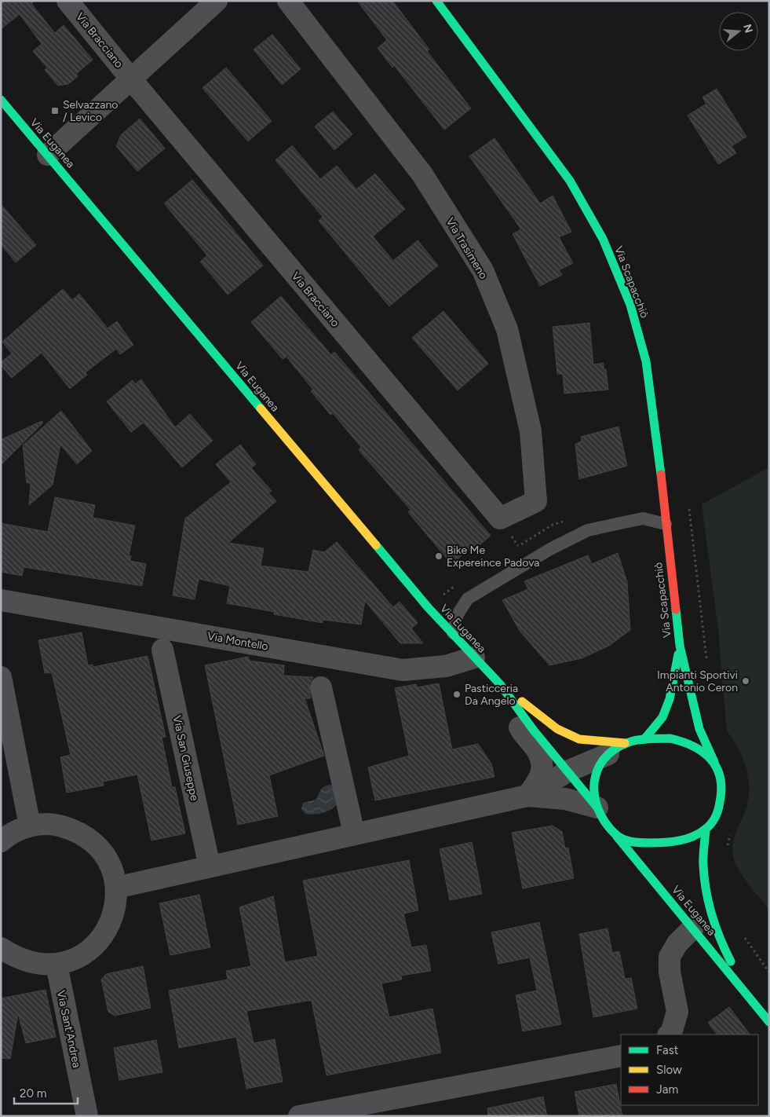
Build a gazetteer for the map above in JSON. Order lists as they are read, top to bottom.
{
  "streets": {
    "street": [
      "Via Bracciano",
      "Via Euganea",
      "Via Trasimeno",
      "Via Scapacchiò",
      "Via Montello",
      "Via San Giuseppe",
      "Via Sant'Andrea"
    ]
  },
  "crossings": [
    ["Via Bracciano", "Via Trasimeno"],
    ["Via Euganea", "Via Scapacchiò"],
    ["Via Euganea", "Via Montello"]
  ],
  "places": {
    "transit": ["Selvazzano / Levico"],
    "other": ["Bike Me Expereince Padova", "Impianti Sportivi Antonio Ceron", "Pasticceria Da Angelo"]
  },
  "legend": ["Fast", "Slow", "Jam"],
  "scale_bar": "20 m",
  "north": "right"
}
